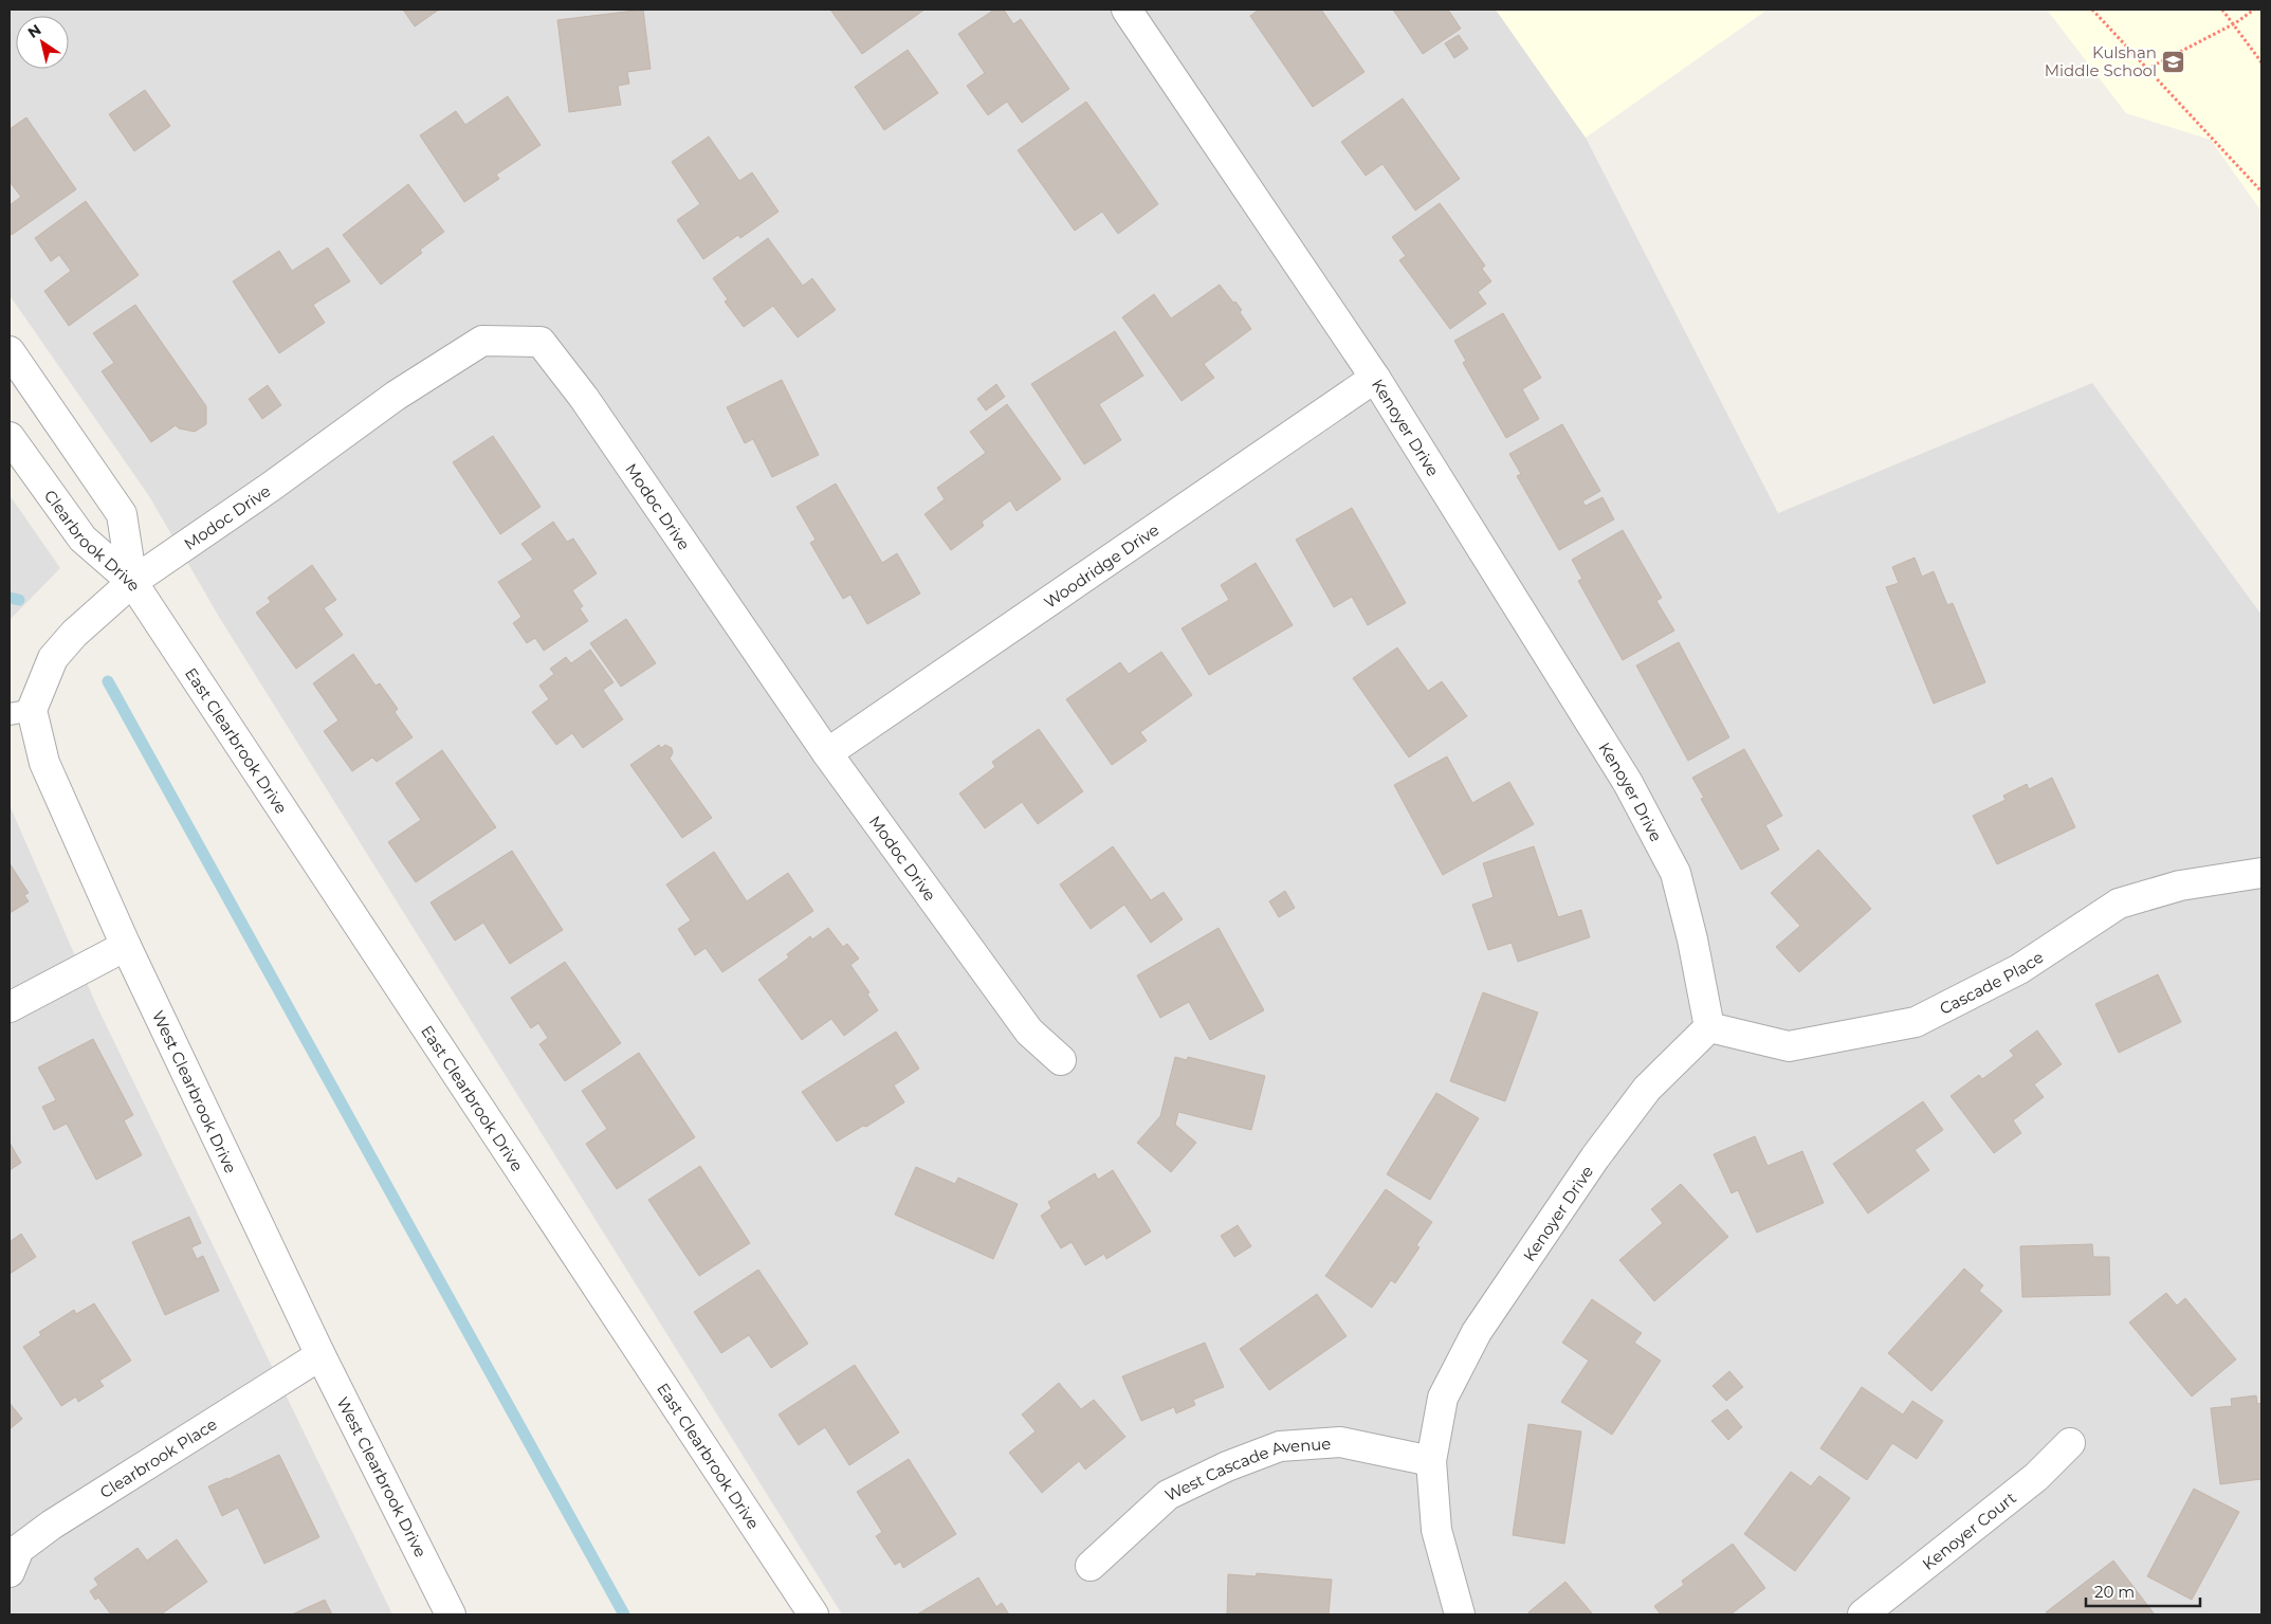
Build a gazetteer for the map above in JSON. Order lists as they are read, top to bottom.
{
  "streets": {
    "street": [
      "Kenoyer Drive",
      "Modoc Drive",
      "Clearbrook Drive",
      "Woodridge Drive",
      "East Clearbrook Drive",
      "Cascade Place",
      "West Clearbrook Drive",
      "Clearbrook Place",
      "West Cascade Avenue",
      "Kenoyer Court"
    ]
  },
  "crossings": [
    ["Kenoyer Drive", "Woodridge Drive"],
    ["Kenoyer Drive", "Cascade Place"],
    ["Kenoyer Drive", "West Cascade Avenue"],
    ["Modoc Drive", "Clearbrook Drive"],
    ["Modoc Drive", "Woodridge Drive"],
    ["Modoc Drive", "East Clearbrook Drive"],
    ["Modoc Drive", "West Clearbrook Drive"],
    ["Clearbrook Drive", "East Clearbrook Drive"],
    ["Clearbrook Drive", "West Clearbrook Drive"],
    ["East Clearbrook Drive", "West Clearbrook Drive"],
    ["West Clearbrook Drive", "Clearbrook Place"]
  ],
  "places": {
    "school or university": ["Kulshan Middle School"]
  },
  "scale_bar": "20 m",
  "north": "top left"
}
